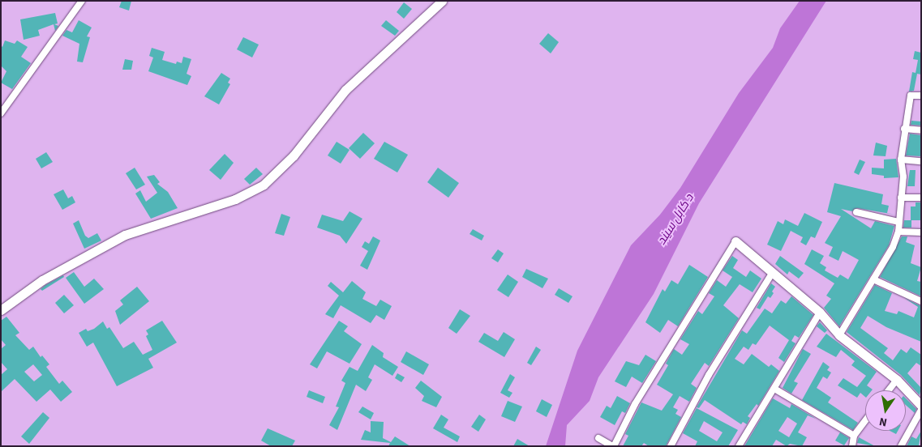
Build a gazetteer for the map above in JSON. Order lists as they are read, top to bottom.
{
  "water": ["د کابل سيند"],
  "north": "bottom"
}
